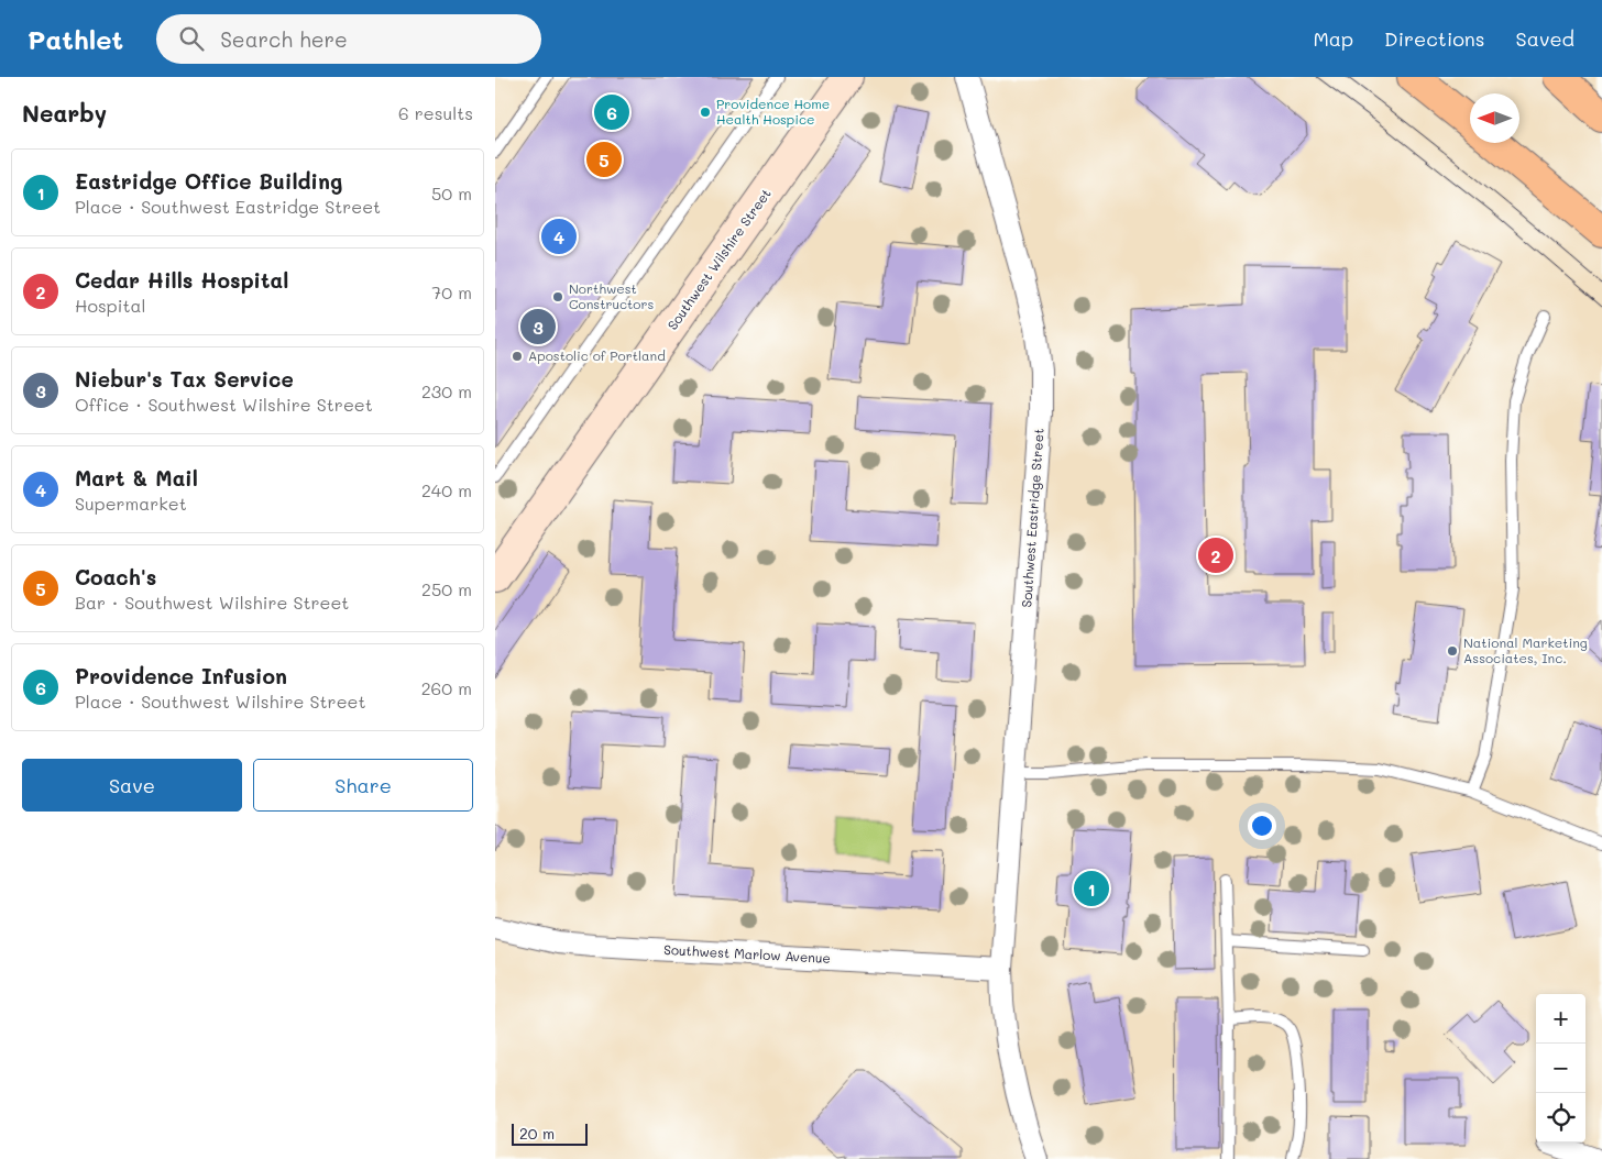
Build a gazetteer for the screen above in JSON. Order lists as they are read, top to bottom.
{
  "streets": {
    "street": ["Southwest Wilshire Street", "Southwest Eastridge Street", "Southwest Marlow Avenue"]
  },
  "crossings": [
    ["Southwest Eastridge Street", "Southwest Marlow Avenue"]
  ],
  "places": [
    "Providence Home Health Hospice",
    "Northwest Constructors",
    "Apostolic of Portland",
    "National Marketing Associates, Inc."
  ],
  "scale_bar": "20 m",
  "north": "left",
  "page": {
    "header": "Pathlet",
    "search": "Search here",
    "nav": ["Map", "Directions", "Saved"],
    "heading": ["Nearby", "6 results"],
    "pins": [
      "6",
      "5",
      "4",
      "3",
      "2",
      "1"
    ],
    "list": [
      {
        "mark": "1",
        "name": "Eastridge Office Building",
        "note": "Place · Southwest Eastridge Street",
        "value": "50 m"
      },
      {
        "mark": "2",
        "name": "Cedar Hills Hospital",
        "note": "Hospital",
        "value": "70 m"
      },
      {
        "mark": "3",
        "name": "Niebur's Tax Service",
        "note": "Office · Southwest Wilshire Street",
        "value": "230 m"
      },
      {
        "mark": "4",
        "name": "Mart & Mail",
        "note": "Supermarket",
        "value": "240 m"
      },
      {
        "mark": "5",
        "name": "Coach's",
        "note": "Bar · Southwest Wilshire Street",
        "value": "250 m"
      },
      {
        "mark": "6",
        "name": "Providence Infusion",
        "note": "Place · Southwest Wilshire Street",
        "value": "260 m"
      }
    ],
    "buttons": ["Save", "Share"],
    "map_buttons": ["+", "−"],
    "scale": "20 m"
  }
}
